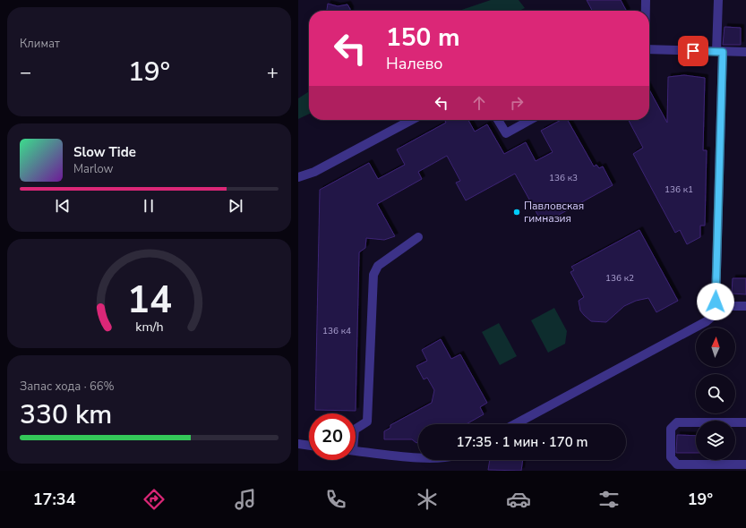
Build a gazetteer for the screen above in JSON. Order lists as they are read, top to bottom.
{
  "places": ["Павловская гимназия"],
  "house_numbers": [
    "136 к3",
    "136 к1",
    "136 к2",
    "136 к4"
  ],
  "north": "top",
  "page": {
    "tile": [
      "Климат",
      ["Запас хода · 66%", "330 km"]
    ],
    "turn": ["150 m", "Налево"],
    "heat": ["−", "19°", "+"],
    "song": ["Slow Tide", "Marlow"],
    "limit": "20",
    "trip": "17:35 · 1 мин · 170 m",
    "tabs": ["17:34", "19°"],
    "gauge": ["14", "km/h"]
  }
}
